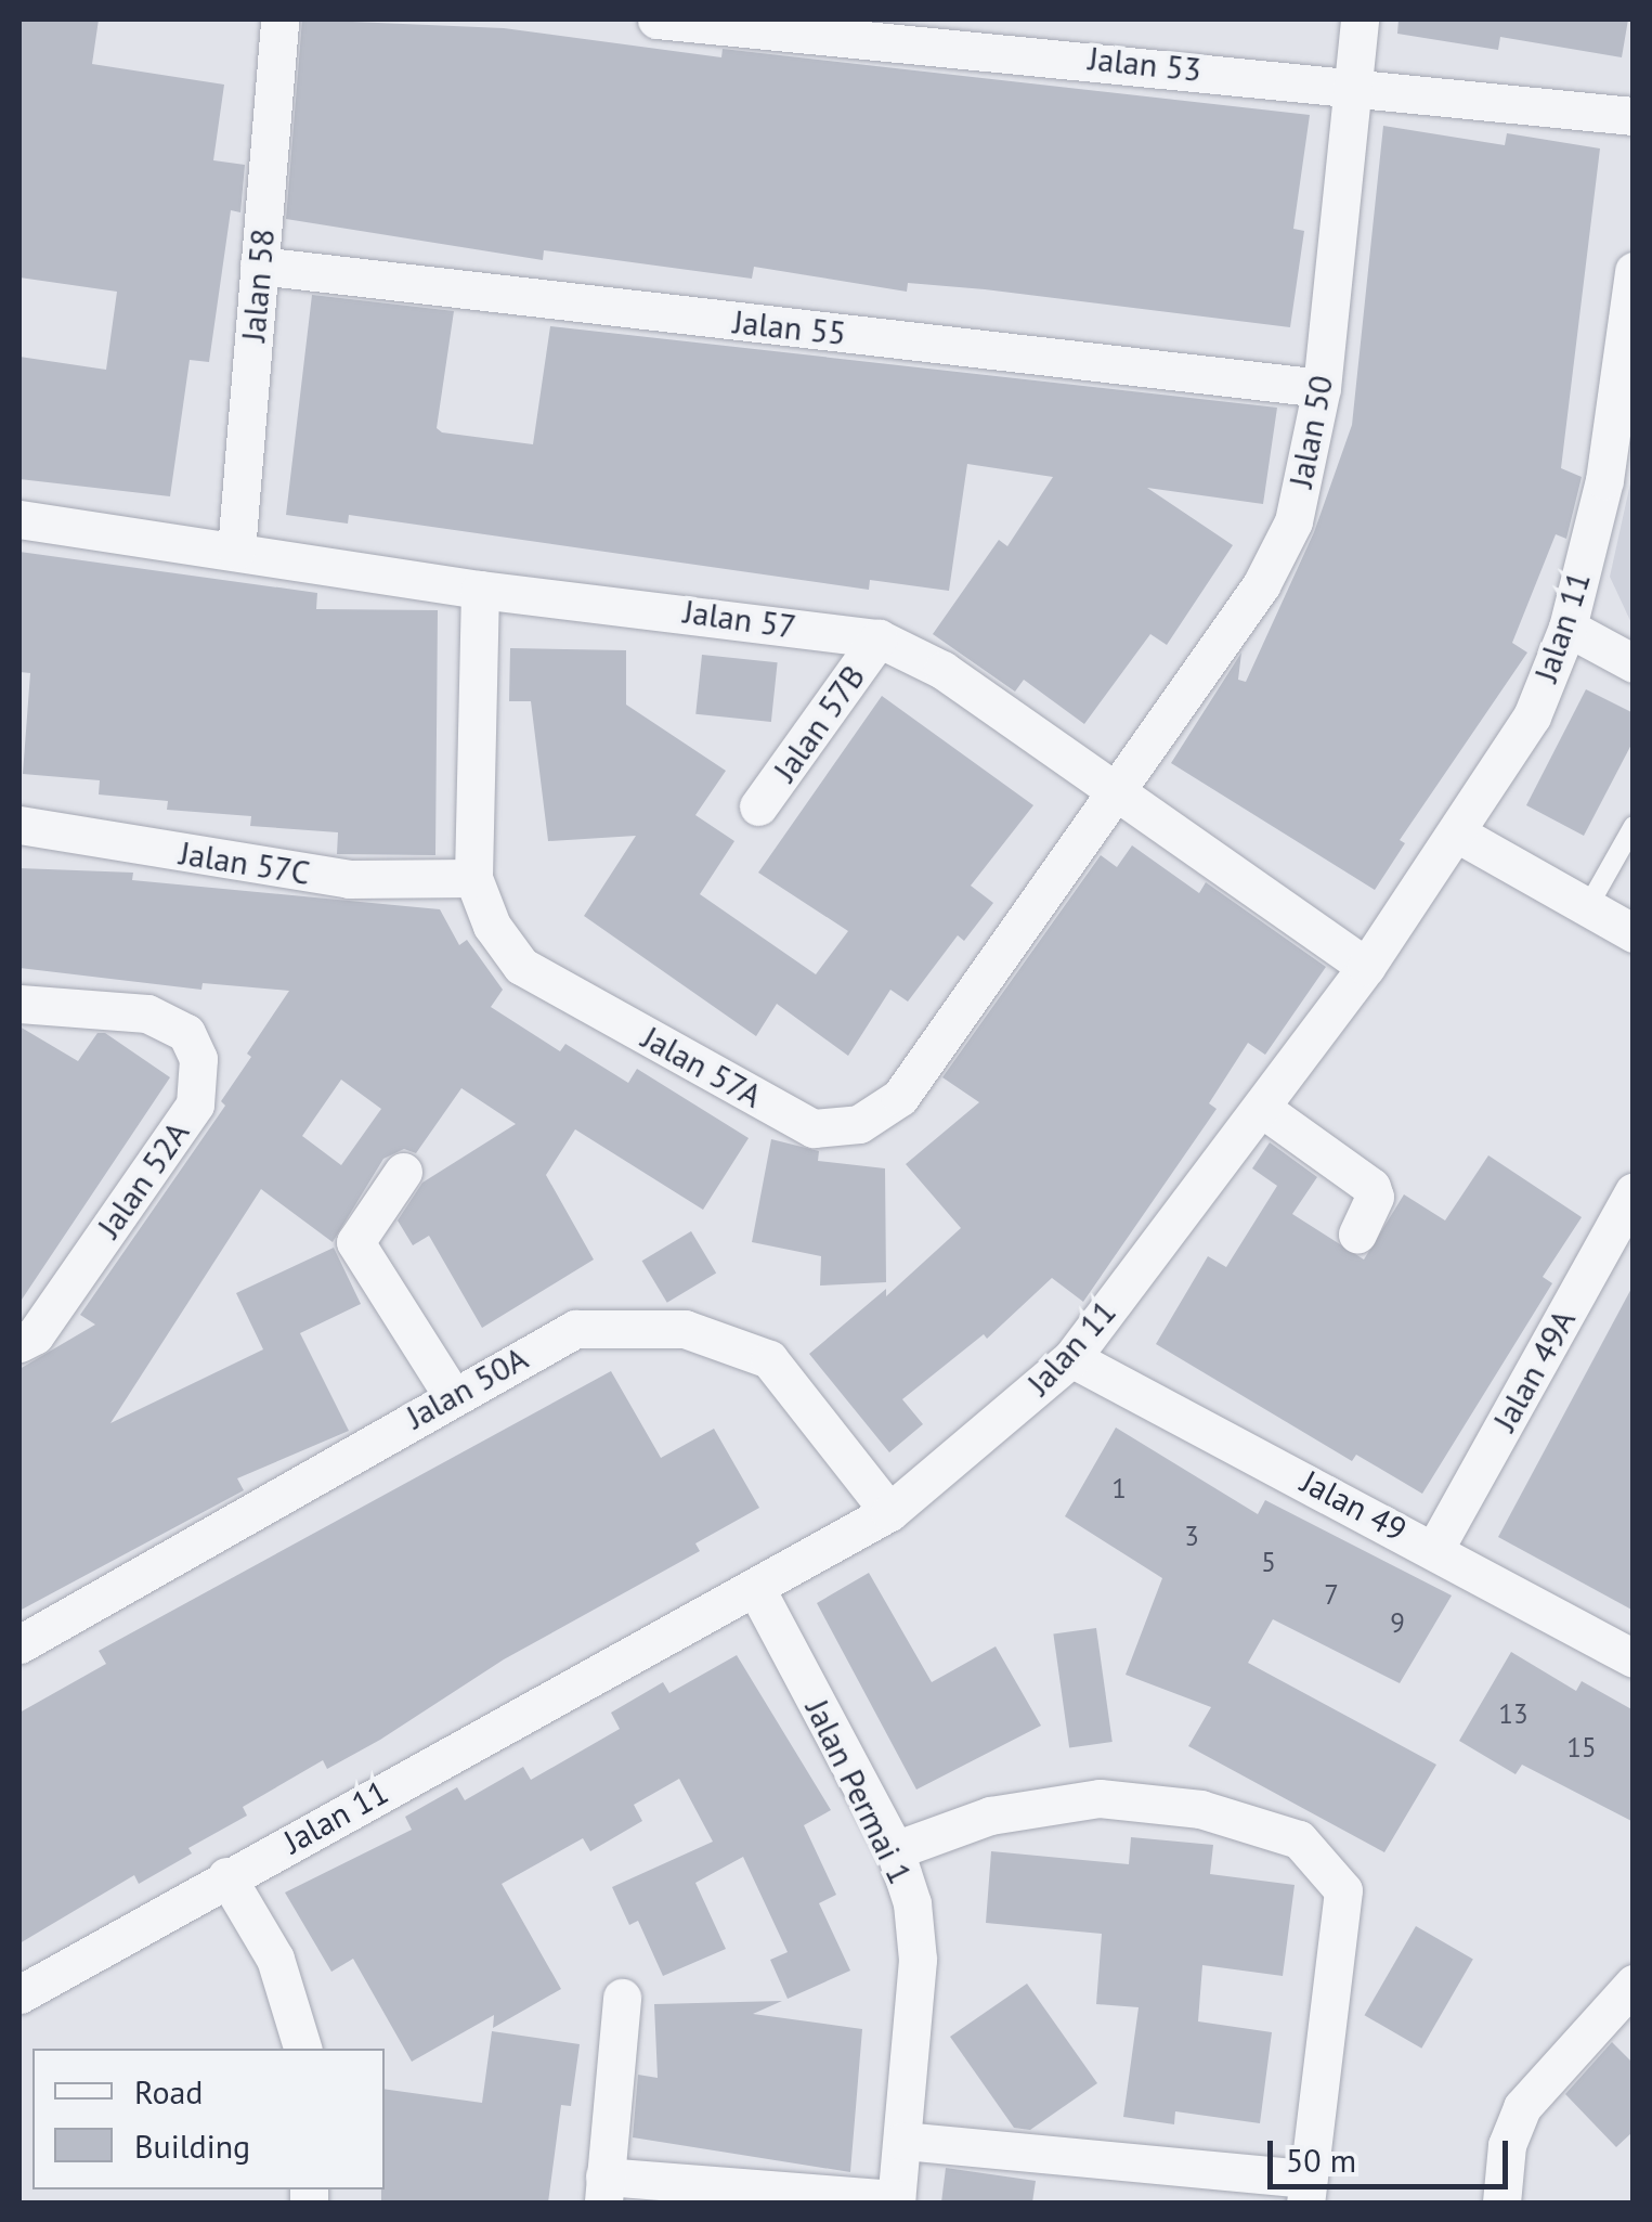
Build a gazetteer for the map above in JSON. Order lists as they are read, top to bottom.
{
  "streets": {
    "street": [
      "Jalan 53",
      "Jalan 58",
      "Jalan 55",
      "Jalan 50",
      "Jalan 57",
      "Jalan 11",
      "Jalan 57B",
      "Jalan 57C",
      "Jalan 57A",
      "Jalan 52A",
      "Jalan 49A",
      "Jalan 50A",
      "Jalan 49",
      "Jalan Permai 1"
    ]
  },
  "crossings": [
    ["Jalan 53", "Jalan 50"],
    ["Jalan 58", "Jalan 55"],
    ["Jalan 58", "Jalan 57"],
    ["Jalan 55", "Jalan 50"],
    ["Jalan 50", "Jalan 57"],
    ["Jalan 50", "Jalan 57A"],
    ["Jalan 57", "Jalan 11"],
    ["Jalan 57", "Jalan 57B"],
    ["Jalan 57", "Jalan 57A"],
    ["Jalan 11", "Jalan 50A"],
    ["Jalan 11", "Jalan 49"],
    ["Jalan 11", "Jalan Permai 1"],
    ["Jalan 57C", "Jalan 57A"],
    ["Jalan 49A", "Jalan 49"]
  ],
  "house_numbers": [
    "1",
    "3",
    "5",
    "7",
    "9",
    "13",
    "15"
  ],
  "legend": ["Road", "Building"],
  "scale_bar": "50 m"
}
